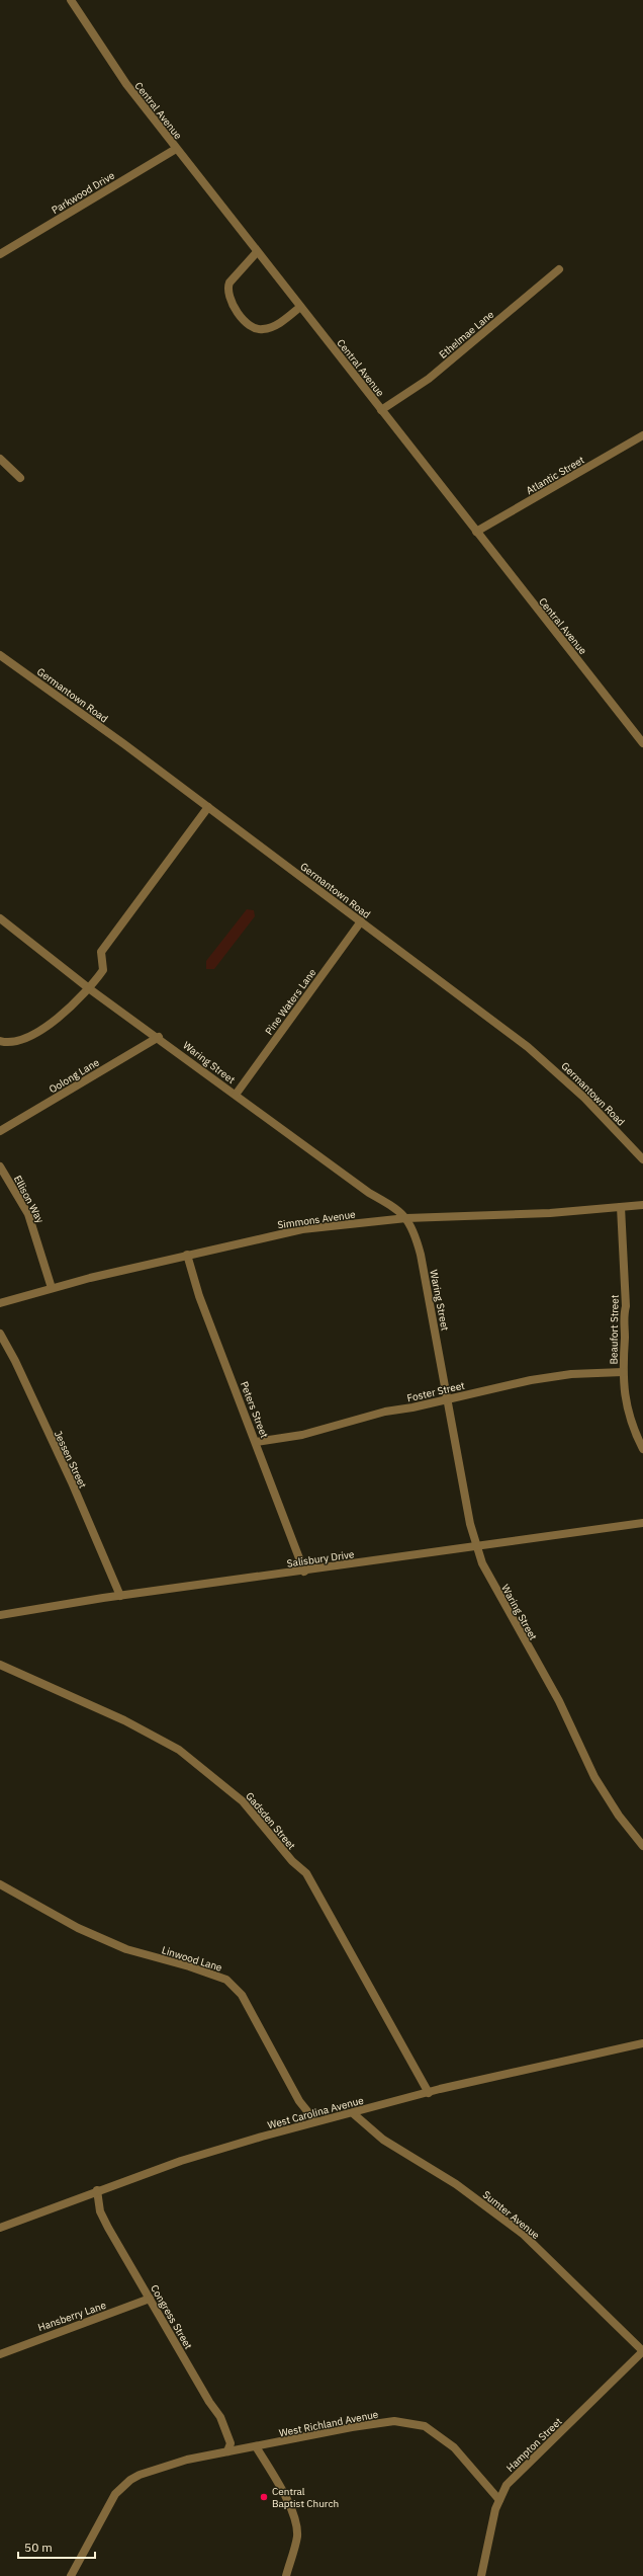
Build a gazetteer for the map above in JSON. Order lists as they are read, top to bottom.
{
  "streets": {
    "street": [
      "Central Avenue",
      "Parkwood Drive",
      "Ethelmae Lane",
      "Atlantic Street",
      "Germantown Road",
      "Pine Waters Lane",
      "Waring Street",
      "Oolong Lane",
      "Ellison Way",
      "Simmons Avenue",
      "Beaufort Street",
      "Foster Street",
      "Peters Street",
      "Jessen Street",
      "Salisbury Drive",
      "Gadsden Street",
      "Linwood Lane",
      "West Carolina Avenue",
      "Sumter Avenue",
      "Hansberry Lane",
      "Congress Street",
      "West Richland Avenue",
      "Hampton Street"
    ]
  },
  "crossings": [
    ["Central Avenue", "Parkwood Drive"],
    ["Central Avenue", "Ethelmae Lane"],
    ["Central Avenue", "Atlantic Street"],
    ["Germantown Road", "Pine Waters Lane"],
    ["Pine Waters Lane", "Waring Street"],
    ["Waring Street", "Oolong Lane"],
    ["Waring Street", "Simmons Avenue"],
    ["Waring Street", "Foster Street"],
    ["Waring Street", "Salisbury Drive"],
    ["Ellison Way", "Simmons Avenue"],
    ["Simmons Avenue", "Beaufort Street"],
    ["Simmons Avenue", "Peters Street"],
    ["Beaufort Street", "Foster Street"],
    ["Foster Street", "Peters Street"],
    ["Peters Street", "Salisbury Drive"],
    ["Jessen Street", "Salisbury Drive"],
    ["Gadsden Street", "West Carolina Avenue"],
    ["Linwood Lane", "West Carolina Avenue"],
    ["West Carolina Avenue", "Sumter Avenue"],
    ["West Carolina Avenue", "Congress Street"],
    ["Sumter Avenue", "Hampton Street"],
    ["Hansberry Lane", "Congress Street"],
    ["Congress Street", "West Richland Avenue"],
    ["West Richland Avenue", "Hampton Street"]
  ],
  "places": ["Central Baptist Church"],
  "scale_bar": "50 m"
}
